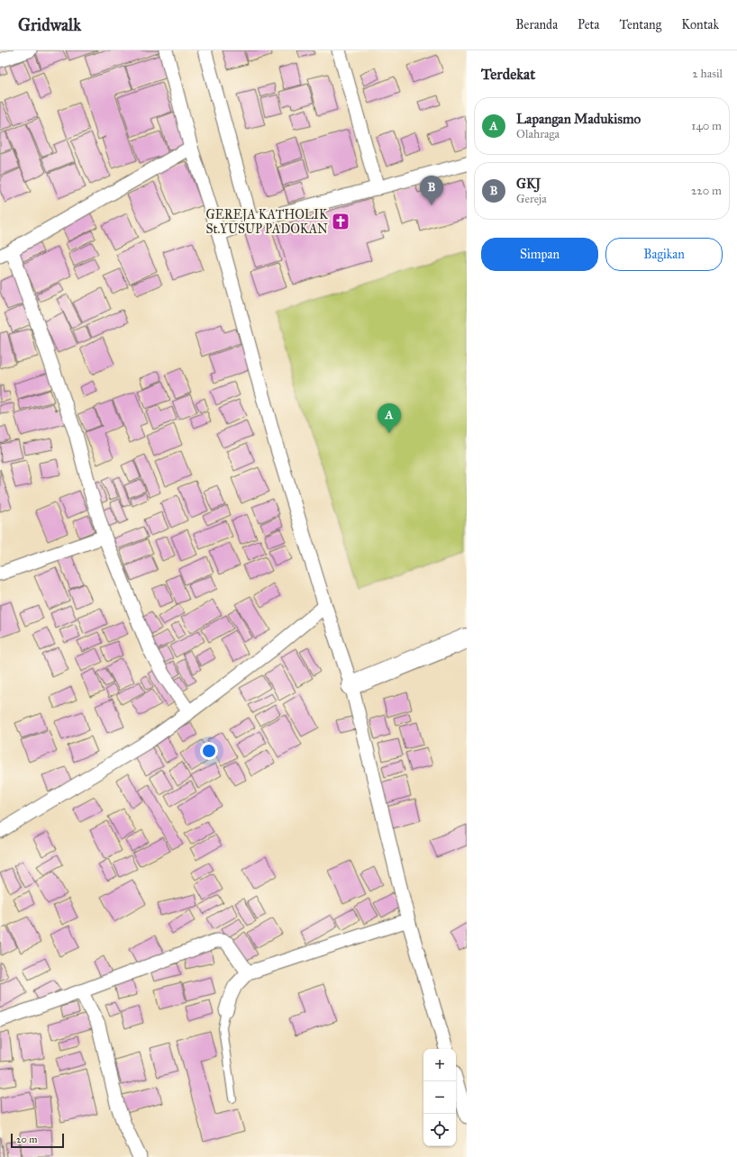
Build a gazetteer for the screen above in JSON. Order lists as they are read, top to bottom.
{
  "places": {
    "church": ["GEREJA KATHOLIK St.YUSUP PADOKAN"]
  },
  "scale_bar": "20 m",
  "page": {
    "header": "Gridwalk",
    "nav": [
      "Beranda",
      "Peta",
      "Tentang",
      "Kontak"
    ],
    "heading": ["Terdekat", "2 hasil"],
    "list": [
      {
        "mark": "A",
        "name": "Lapangan Madukismo",
        "note": "Olahraga",
        "value": "140 m"
      },
      {
        "mark": "B",
        "name": "GKJ",
        "note": "Gereja",
        "value": "220 m"
      }
    ],
    "pins": ["B", "A"],
    "buttons": ["Simpan", "Bagikan"],
    "map_buttons": ["+", "−"],
    "scale": "20 m"
  }
}
